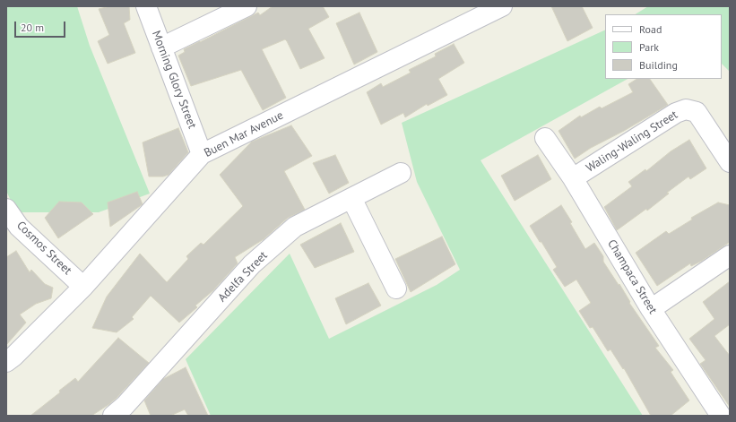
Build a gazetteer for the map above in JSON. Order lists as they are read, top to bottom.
{
  "streets": {
    "street": [
      "Morning Glory Street",
      "Buen Mar Avenue",
      "Waling-Waling Street",
      "Cosmos Street",
      "Adelfa Street",
      "Champaca Street"
    ]
  },
  "crossings": [
    ["Morning Glory Street", "Buen Mar Avenue"],
    ["Buen Mar Avenue", "Cosmos Street"],
    ["Waling-Waling Street", "Champaca Street"]
  ],
  "legend": ["Road", "Park", "Building"],
  "scale_bar": "20 m"
}
